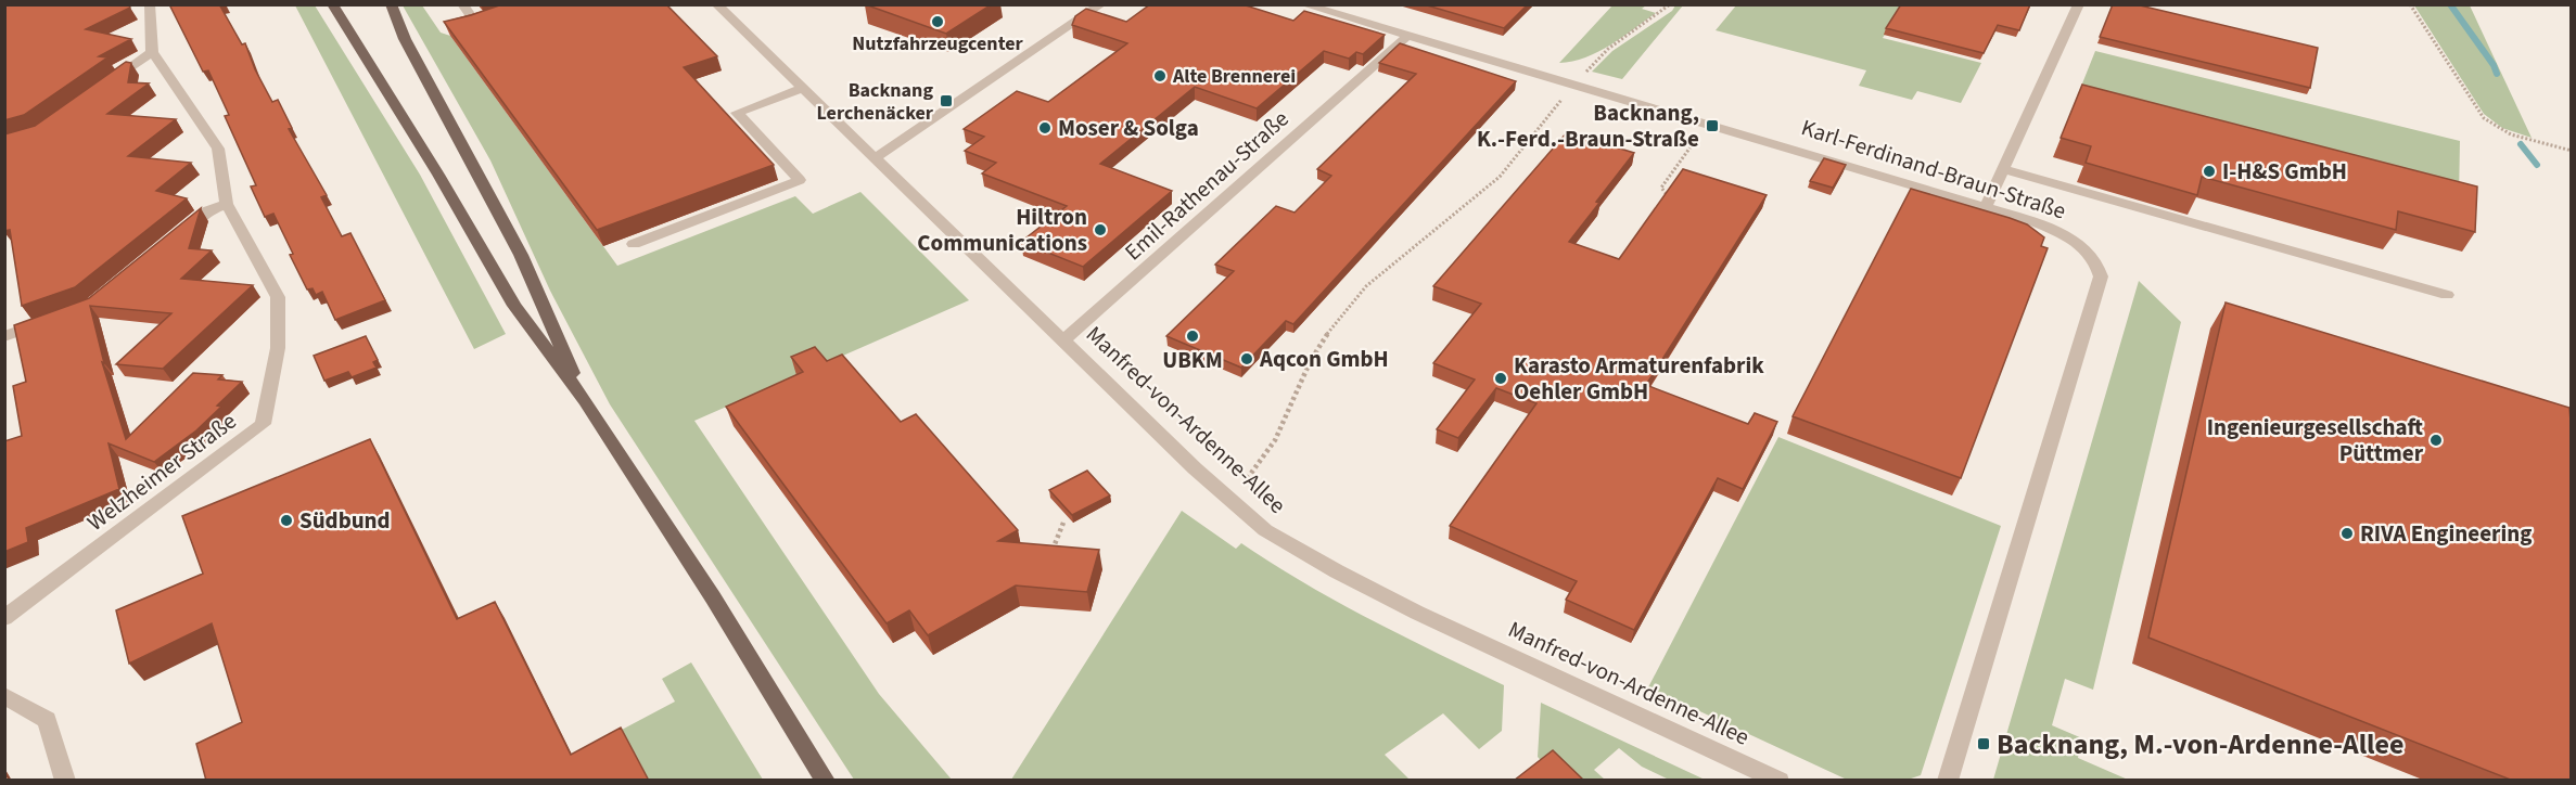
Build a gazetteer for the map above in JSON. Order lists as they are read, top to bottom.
{
  "streets": {
    "street": [
      "Karl-Ferdinand-Braun-Straße",
      "Emil-Rathenau-Straße",
      "Manfred-von-Ardenne-Allee",
      "Welzheimer Straße"
    ]
  },
  "crossings": [
    ["Karl-Ferdinand-Braun-Straße", "Emil-Rathenau-Straße"],
    ["Emil-Rathenau-Straße", "Manfred-von-Ardenne-Allee"]
  ],
  "places": {
    "other": [
      "Nutzfahrzeugcenter",
      "Alte Brennerei",
      "Moser & Solga",
      "I-H&S GmbH",
      "Hiltron Communications",
      "UBKM",
      "Aqcon GmbH",
      "Karasto Armaturenfabrik Oehler GmbH",
      "Ingenieurgesellschaft Püttmer",
      "Südbund",
      "RIVA Engineering"
    ],
    "transit": ["Backnang Lerchenäcker", "Backnang, K.-Ferd.-Braun-Straße", "Backnang, M.-von-Ardenne-Allee"]
  }
}
